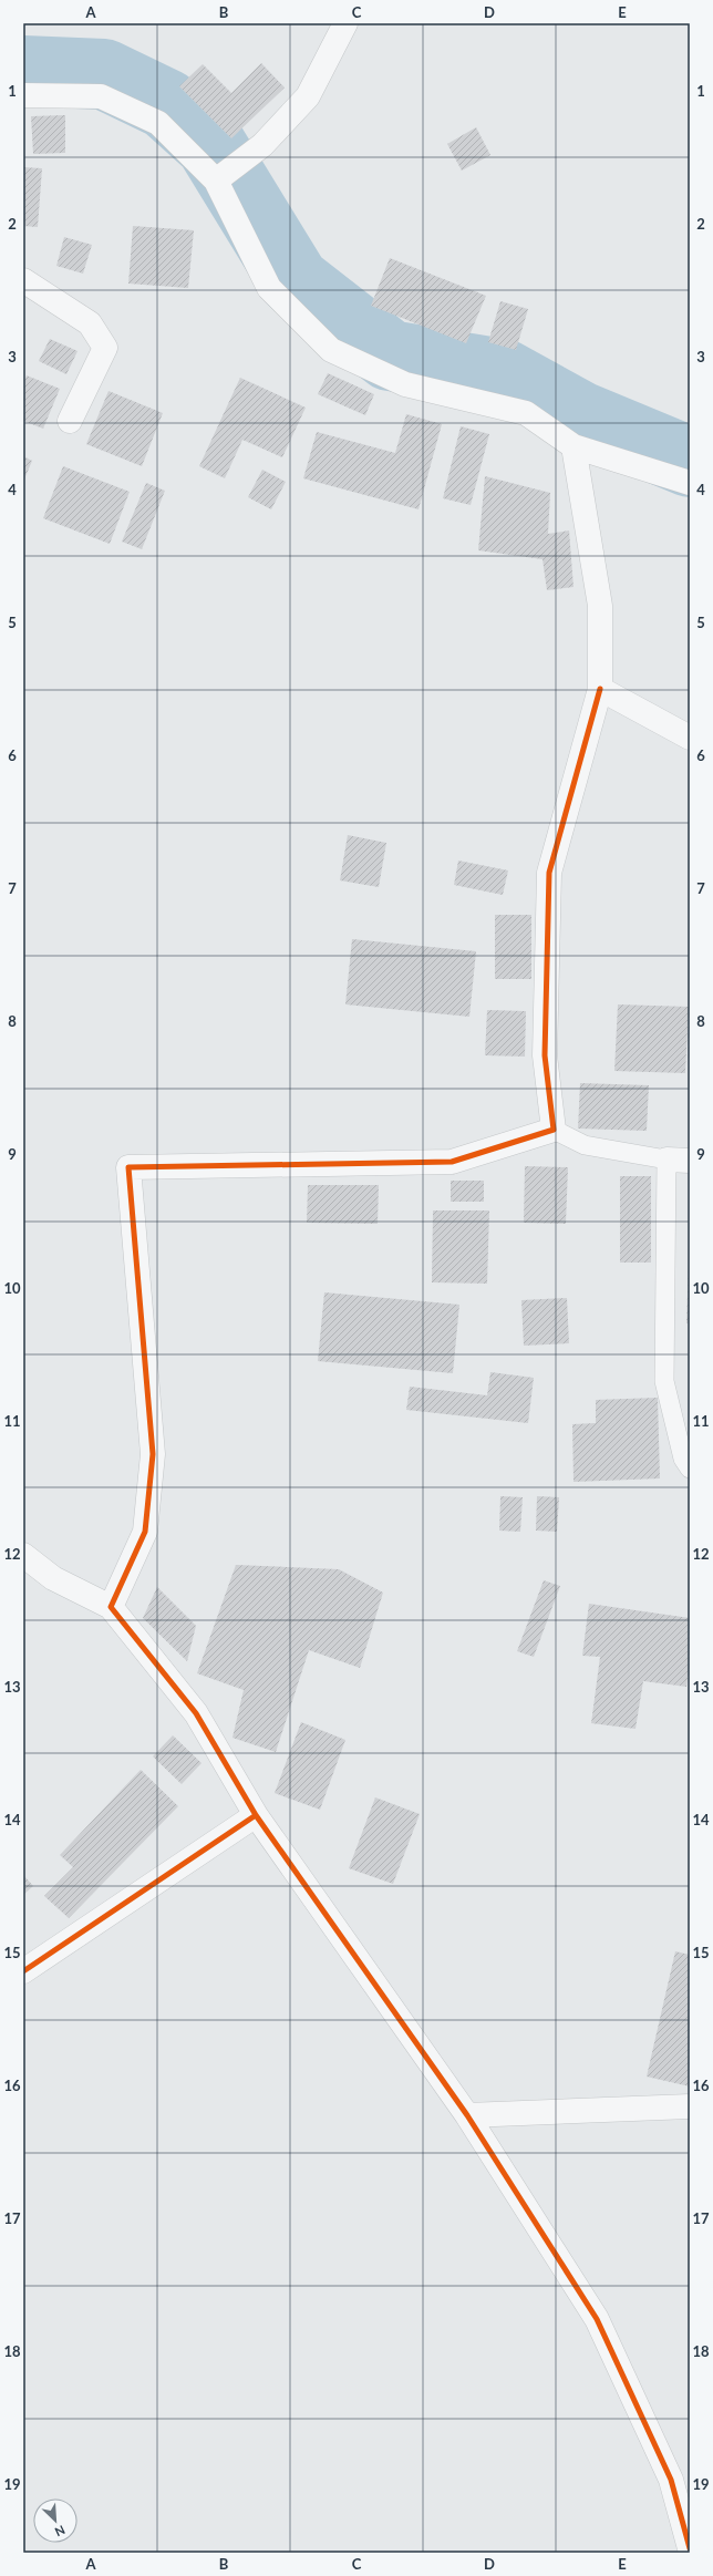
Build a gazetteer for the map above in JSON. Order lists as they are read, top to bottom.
{
  "north": "bottom right",
  "grid": {
    "columns": [
      "A",
      "B",
      "C",
      "D",
      "E"
    ],
    "rows": [
      "1",
      "2",
      "3",
      "4",
      "5",
      "6",
      "7",
      "8",
      "9",
      "10",
      "11",
      "12",
      "13",
      "14",
      "15",
      "16",
      "17",
      "18",
      "19"
    ]
  }
}
